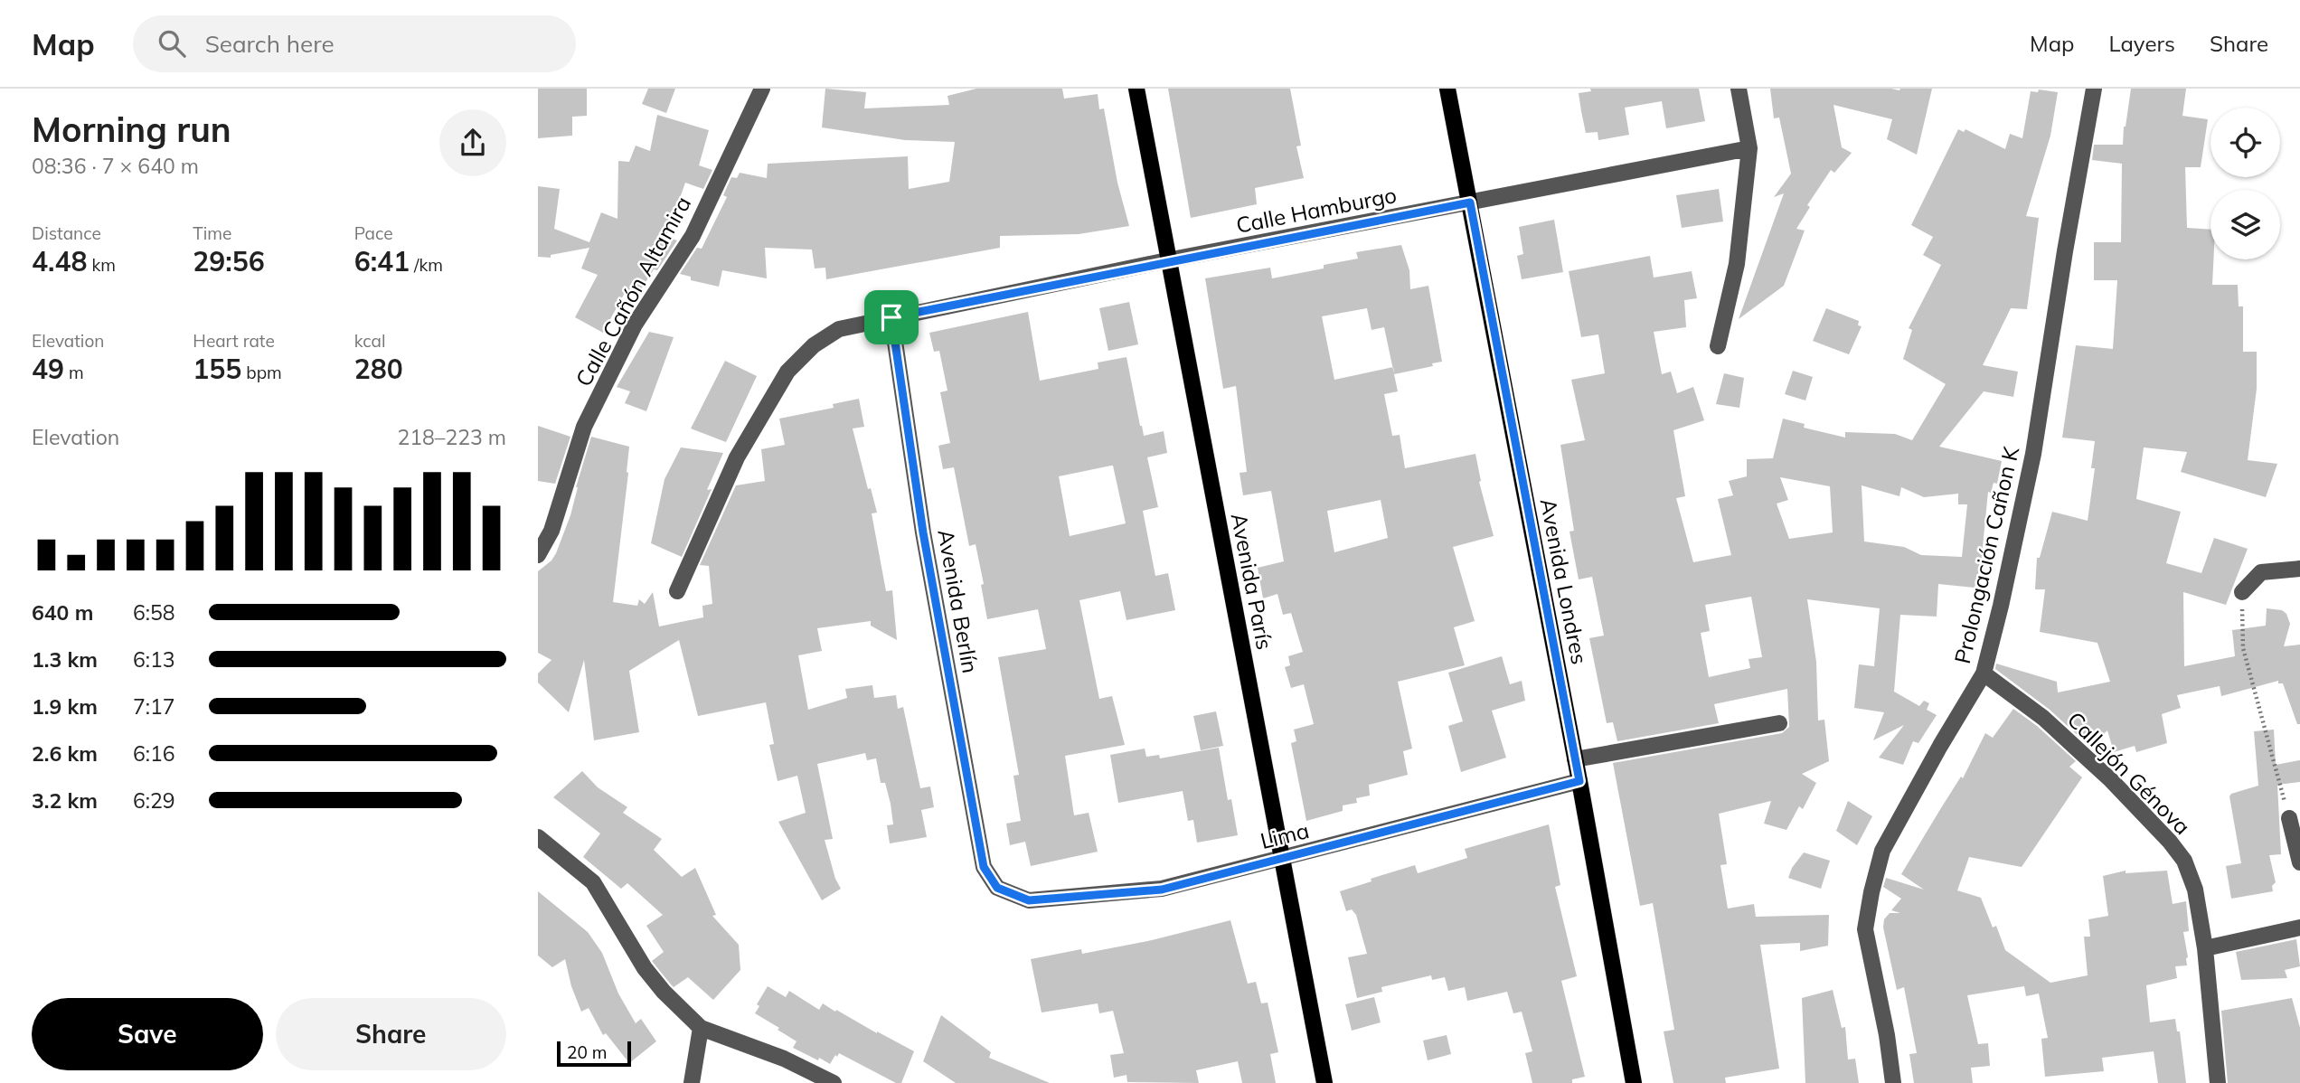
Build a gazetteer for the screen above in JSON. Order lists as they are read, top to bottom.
{
  "streets": {
    "main road": ["Avenida París", "Avenida Londres"],
    "street": [
      "Calle Hamburgo",
      "Calle Cañón Altamira",
      "Prolongación Cañon K",
      "Avenida Berlín",
      "Callejón Génova",
      "Lima"
    ]
  },
  "crossings": [
    ["Calle Hamburgo", "Avenida París"],
    ["Calle Hamburgo", "Avenida Londres"],
    ["Calle Hamburgo", "Avenida Berlín"],
    ["Prolongación Cañon K", "Callejón Génova"],
    ["Avenida París", "Lima"],
    ["Avenida Londres", "Lima"],
    ["Avenida Berlín", "Lima"]
  ],
  "scale_bar": "20 m",
  "page": {
    "header": "Map",
    "search": "Search here",
    "nav": ["Map", "Layers", "Share"],
    "heading": ["Morning run", "08:36 · 7 × 640 m"],
    "stats": [
      ["Distance", "4.48 km"],
      ["Time", "29:56"],
      ["Pace", "6:41 /km"],
      ["Elevation", "49 m"],
      ["Heart rate", "155 bpm"],
      ["kcal", "280"]
    ],
    "chart": ["Elevation", "218–223 m"],
    "list": [
      {
        "name": "640 m",
        "note": "6:58"
      },
      {
        "name": "1.3 km",
        "note": "6:13"
      },
      {
        "name": "1.9 km",
        "note": "7:17"
      },
      {
        "name": "2.6 km",
        "note": "6:16"
      },
      {
        "name": "3.2 km",
        "note": "6:29"
      }
    ],
    "buttons": ["Save", "Share"],
    "scale": "20 m"
  }
}
